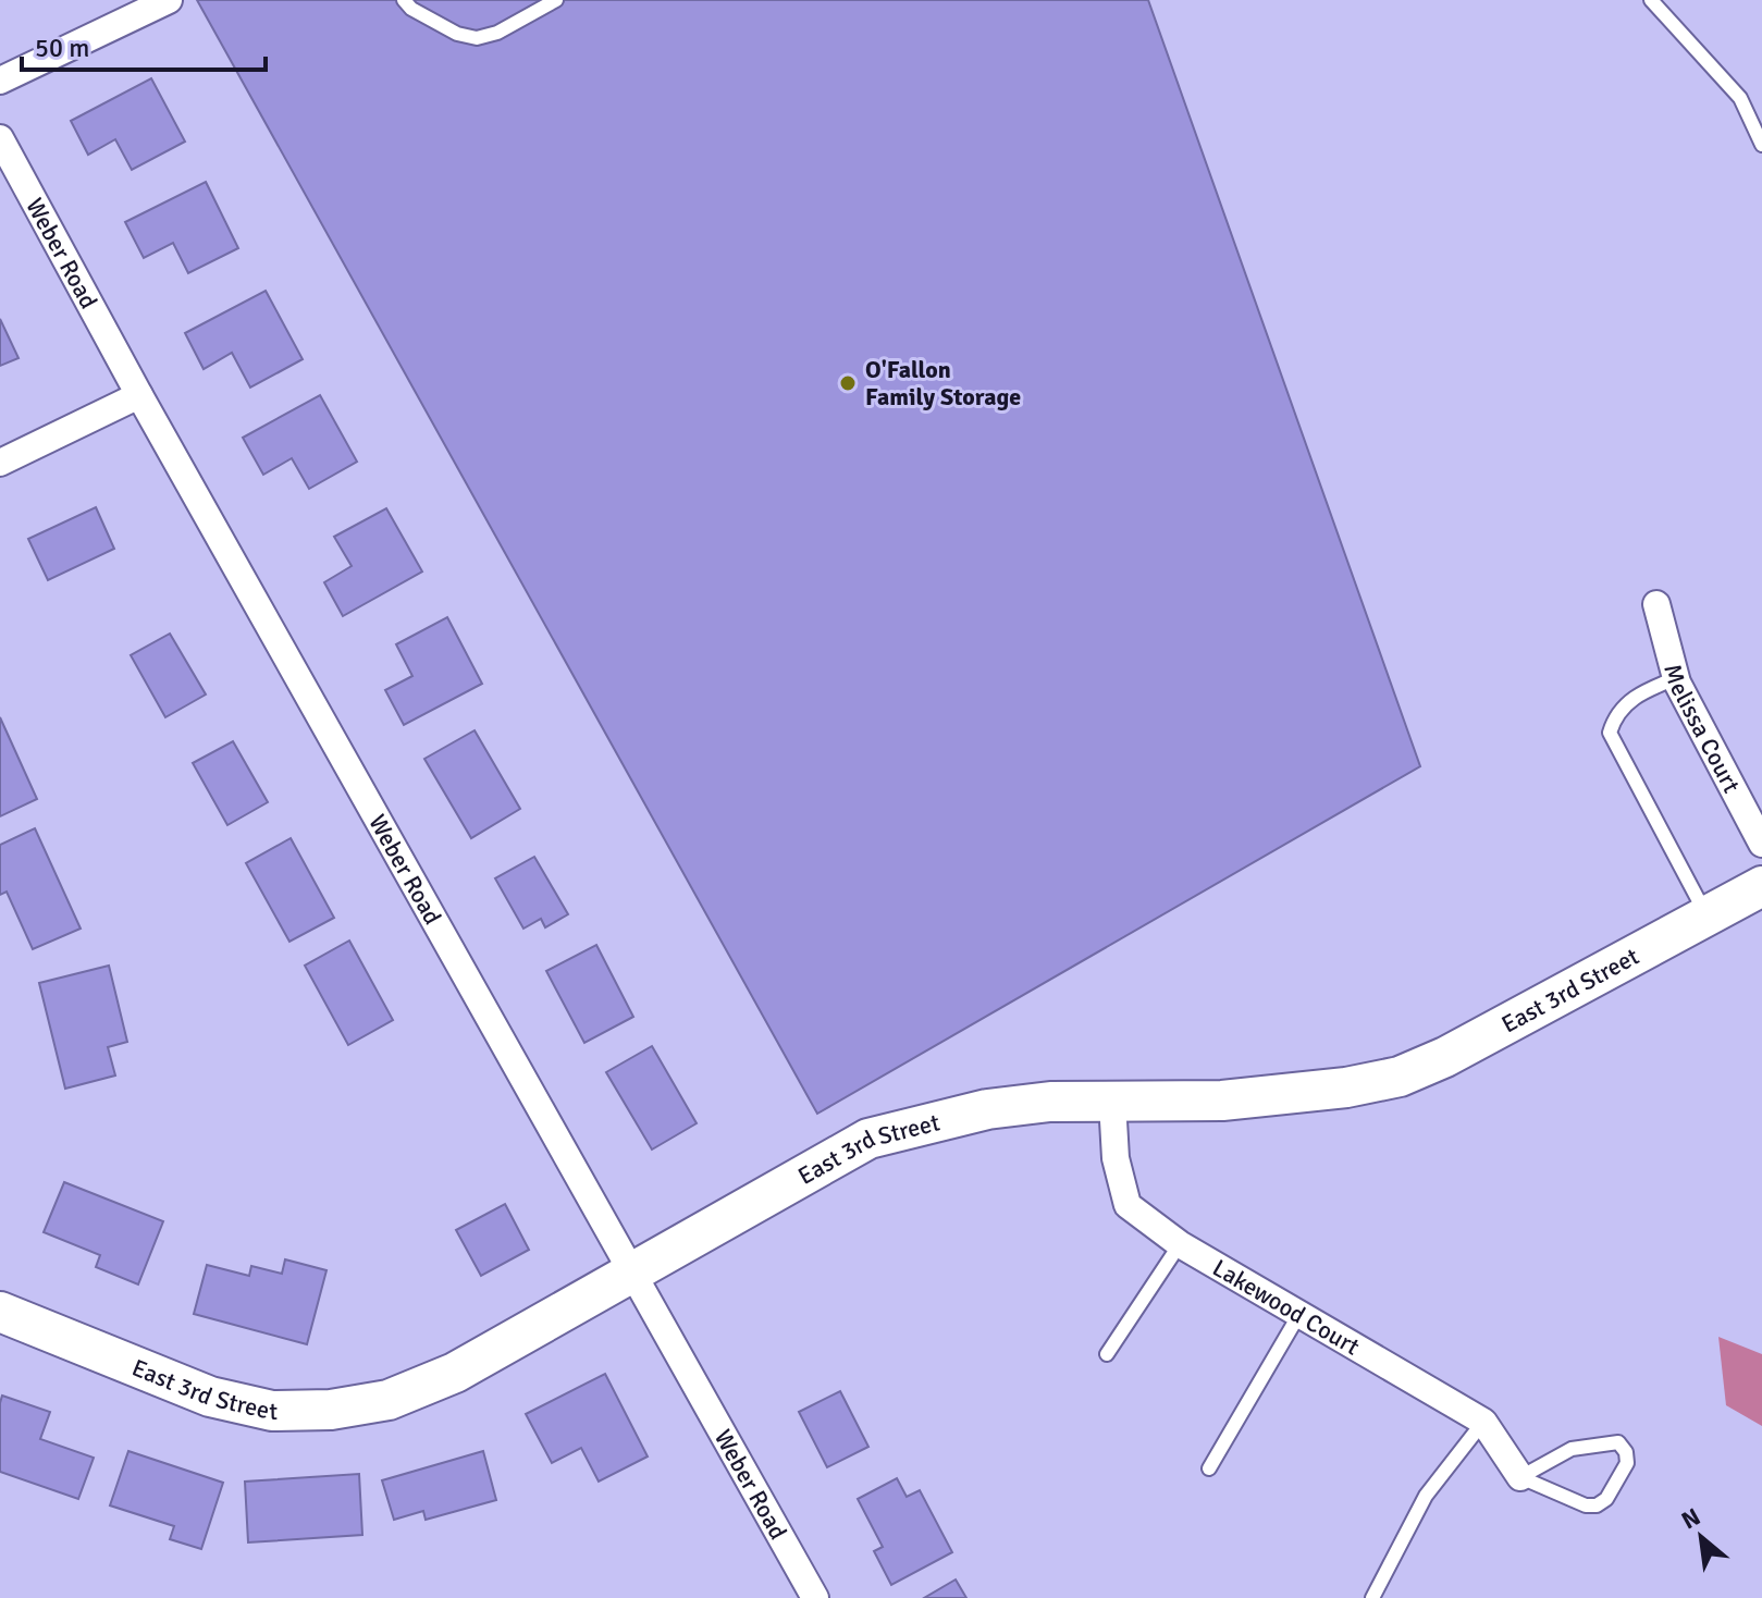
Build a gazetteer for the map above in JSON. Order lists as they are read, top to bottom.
{
  "streets": {
    "street": [
      "Weber Road",
      "Melissa Court",
      "East 3rd Street",
      "Lakewood Court"
    ]
  },
  "crossings": [
    ["Weber Road", "East 3rd Street"],
    ["East 3rd Street", "Lakewood Court"]
  ],
  "places": ["O'Fallon Family Storage"],
  "scale_bar": "50 m",
  "north": "top left"
}
